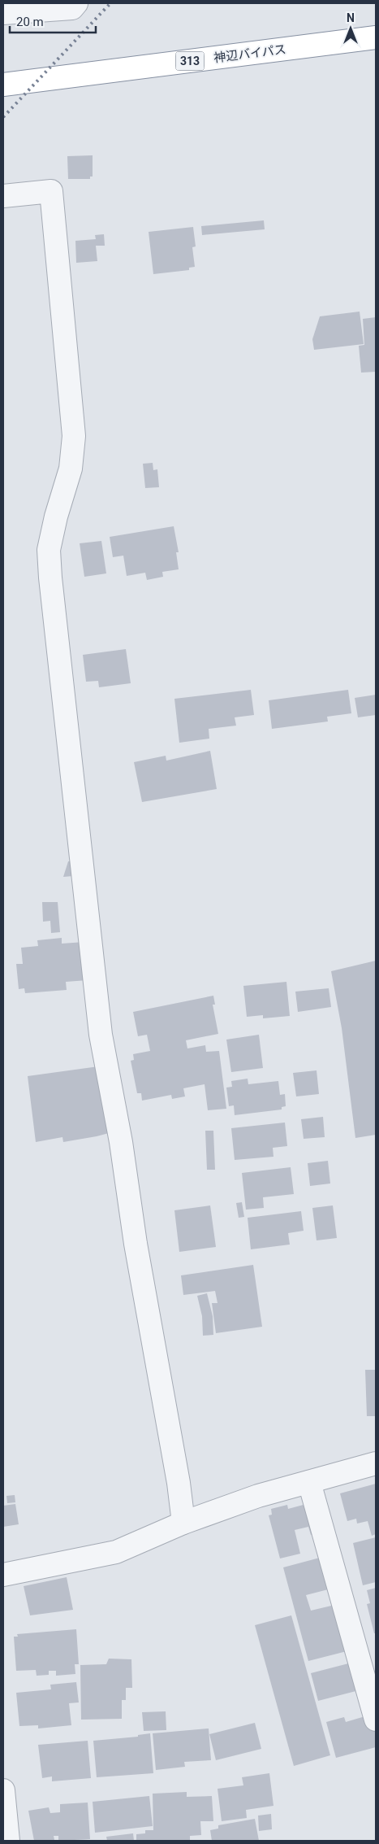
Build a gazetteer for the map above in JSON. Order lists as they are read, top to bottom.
{
  "streets": {
    "highway": ["神辺バイパス", "313"]
  },
  "scale_bar": "20 m",
  "north": "top"
}
